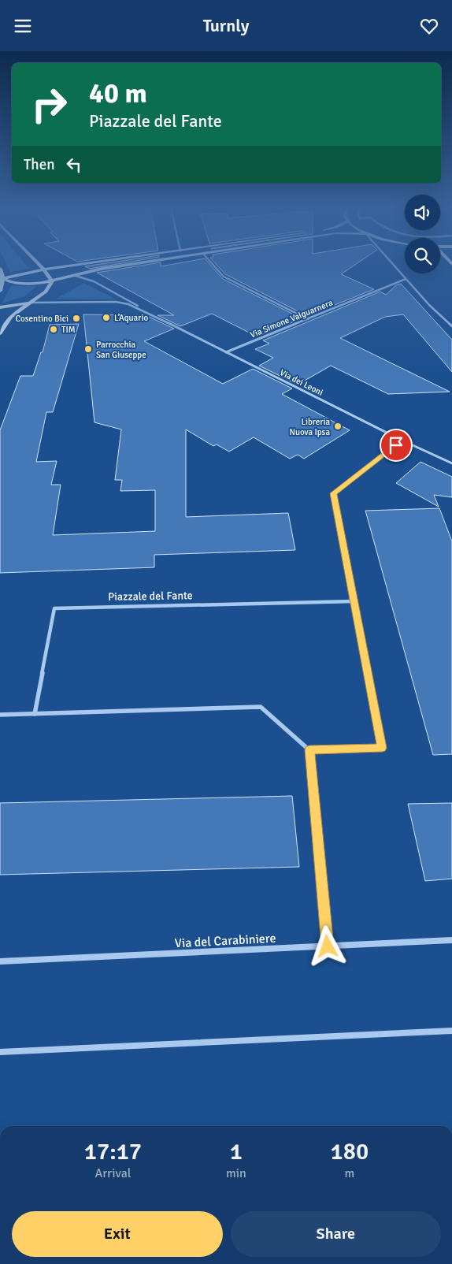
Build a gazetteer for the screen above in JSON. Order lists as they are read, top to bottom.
{
  "streets": {
    "street": [
      "Via Simone Valguarnera",
      "Via dei Leoni",
      "Piazzale del Fante",
      "Via del Carabiniere"
    ]
  },
  "crossings": [
    ["Via Simone Valguarnera", "Via dei Leoni"]
  ],
  "places": [
    "L’Aquario",
    "Cosentino Bici",
    "TIM",
    "Parrocchia San Giuseppe",
    "Libreria Nuova Ipsa"
  ],
  "page": {
    "header": "Turnly",
    "turn": ["40 m", "Piazzale del Fante"],
    "then": "Then",
    "eta": [
      "17:17",
      "Arrival",
      "1",
      "min",
      "180",
      "m"
    ],
    "buttons": ["Exit", "Share"]
  }
}
